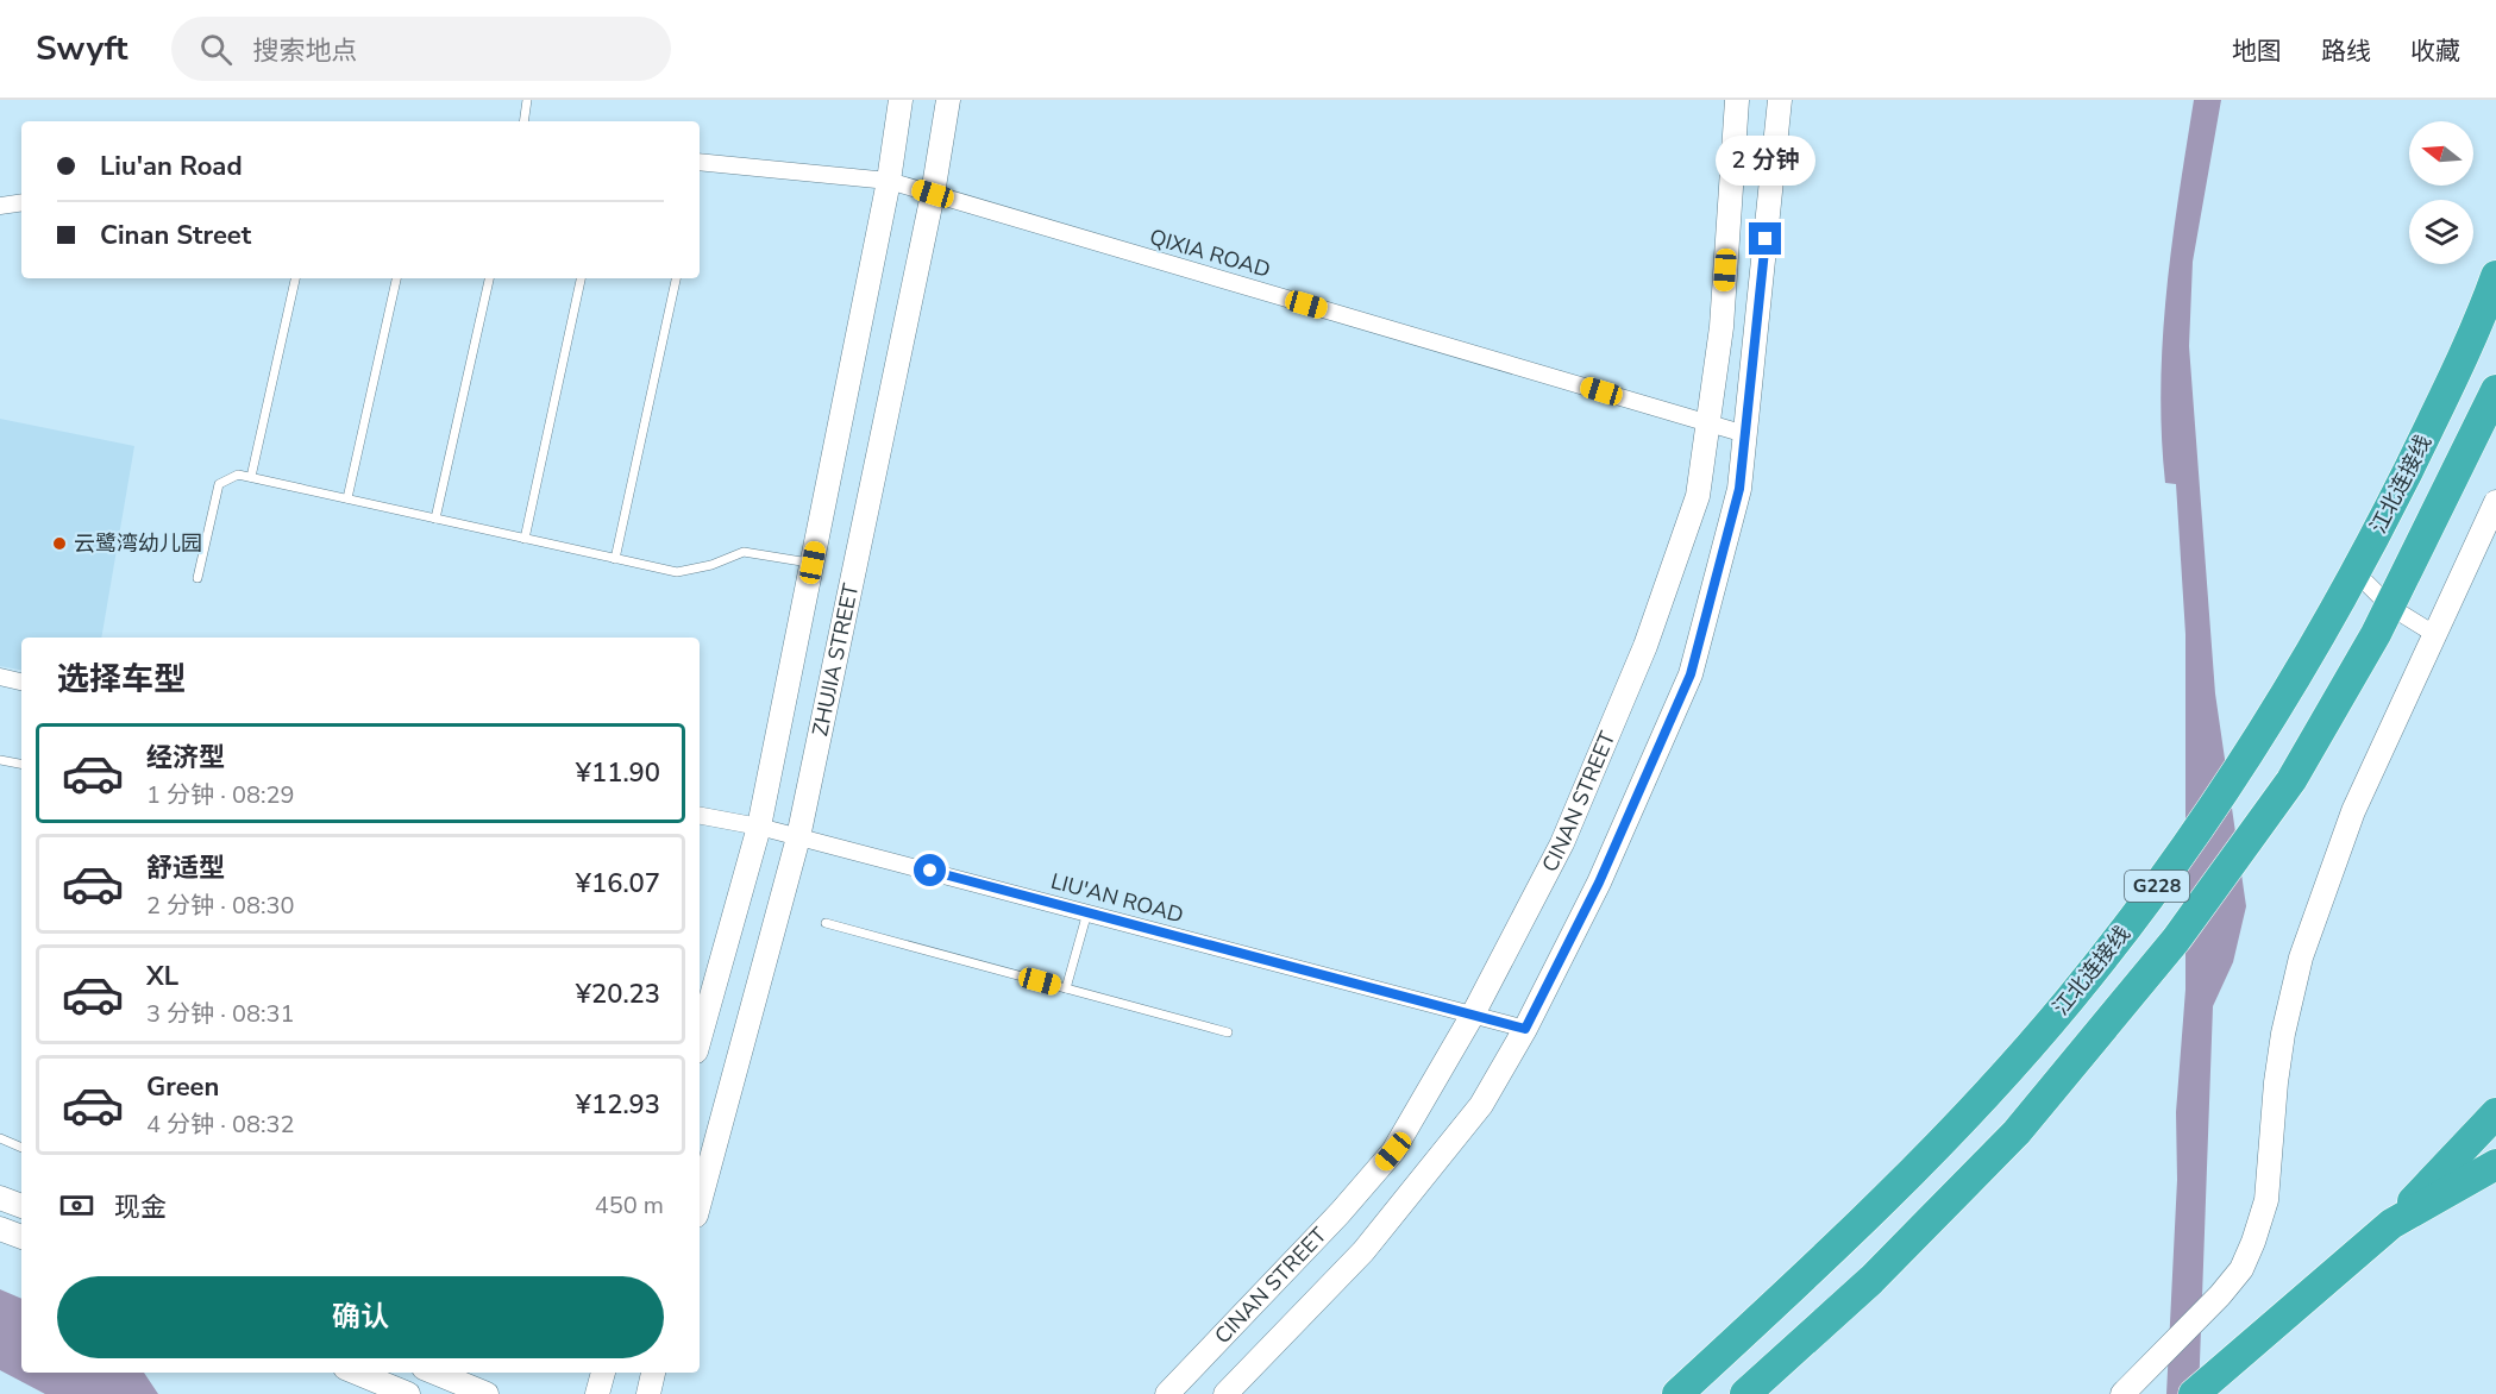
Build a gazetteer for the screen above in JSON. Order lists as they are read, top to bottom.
{
  "streets": {
    "highway": ["江北连接线", "G228"],
    "street": [
      "QIXIA ROAD",
      "ZHUJIA STREET",
      "CINAN STREET",
      "LIU'AN ROAD"
    ]
  },
  "crossings": [
    ["QIXIA ROAD", "ZHUJIA STREET"],
    ["QIXIA ROAD", "CINAN STREET"],
    ["ZHUJIA STREET", "LIU'AN ROAD"],
    ["CINAN STREET", "LIU'AN ROAD"]
  ],
  "places": ["云鹭湾幼儿园"],
  "north": "left",
  "page": {
    "header": "Swyft",
    "search": "搜索地点",
    "nav": ["地图", "路线", "收藏"],
    "banner": ["Liu'an Road", "Cinan Street"],
    "bubble": "2 分钟",
    "heading": "选择车型",
    "list": [
      {
        "name": "经济型",
        "note": "1 分钟 · 08:29",
        "value": "¥11.90"
      },
      {
        "name": "舒适型",
        "note": "2 分钟 · 08:30",
        "value": "¥16.07"
      },
      {
        "name": "XL",
        "note": "3 分钟 · 08:31",
        "value": "¥20.23"
      },
      {
        "name": "Green",
        "note": "4 分钟 · 08:32",
        "value": "¥12.93"
      }
    ],
    "pay": ["现金", "450 m"],
    "buttons": "确认"
  }
}
